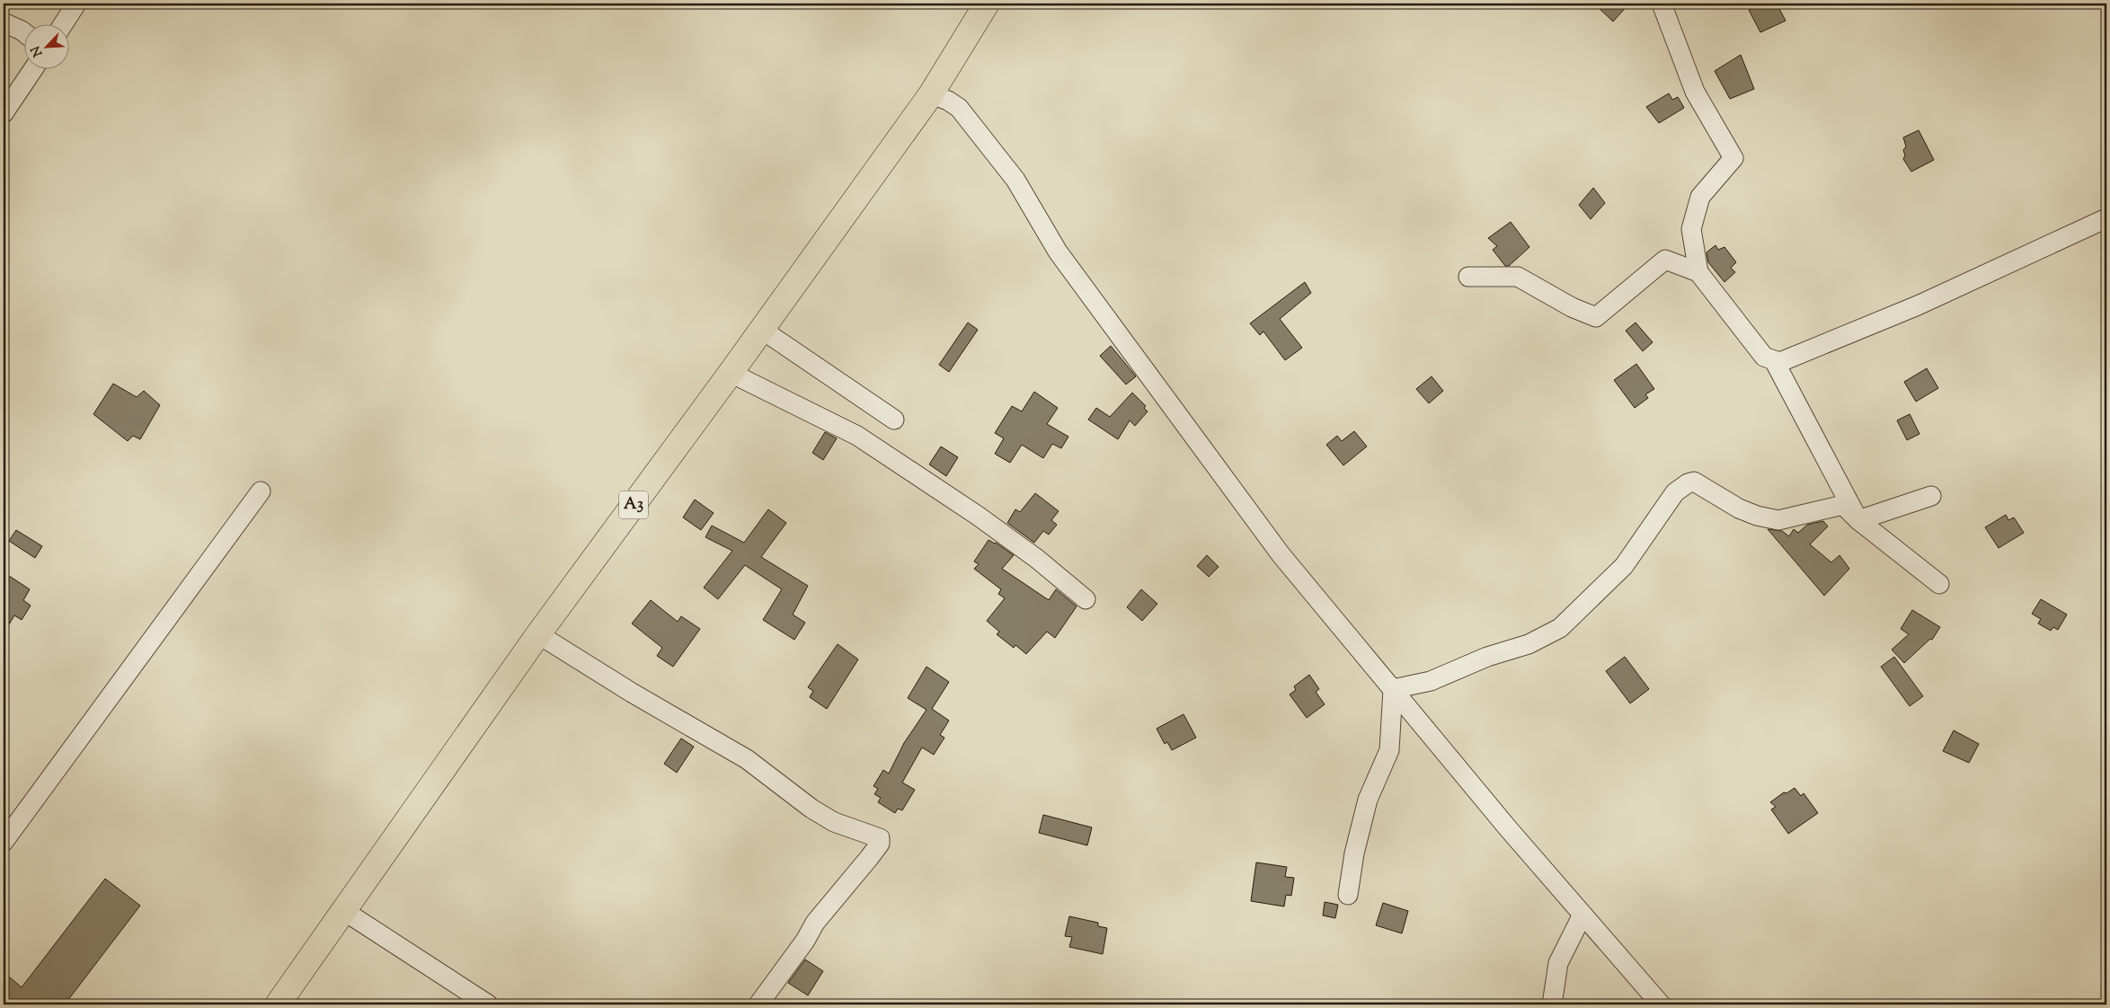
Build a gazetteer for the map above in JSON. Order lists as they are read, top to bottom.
{
  "streets": {
    "highway": ["A3"]
  },
  "north": "bottom left"
}
